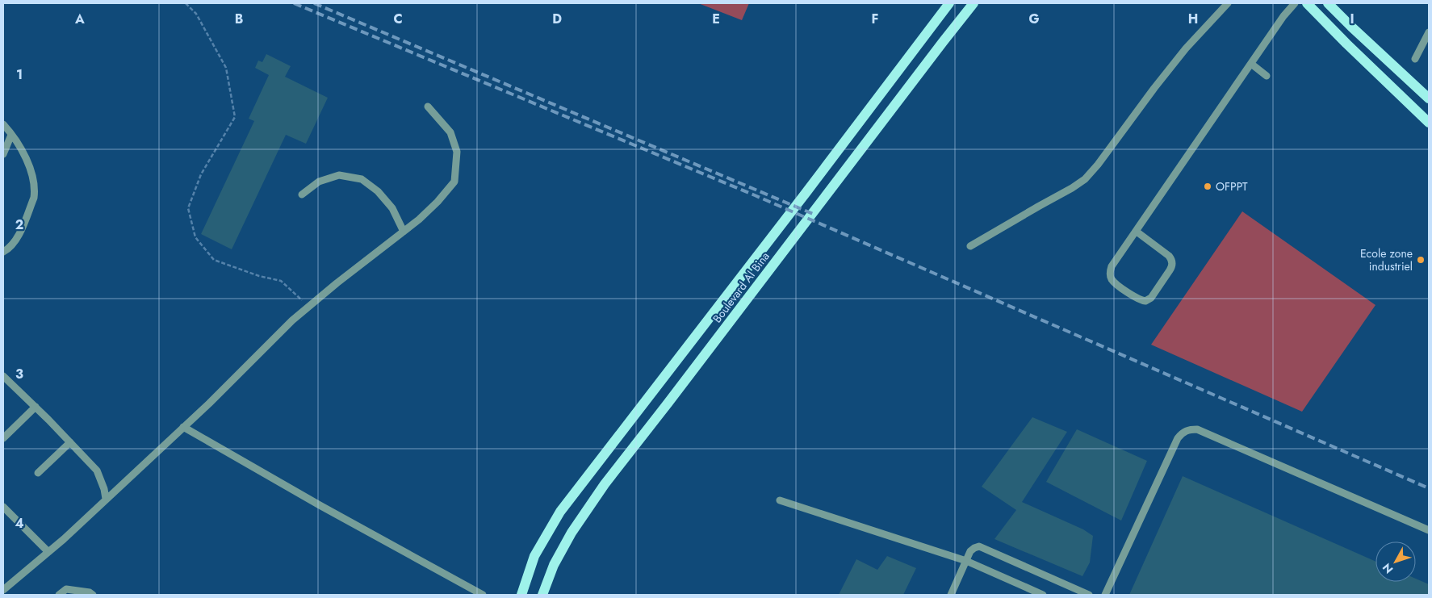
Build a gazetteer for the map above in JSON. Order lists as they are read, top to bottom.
{
  "streets": {
    "main road": ["Boulevard Al Bina"]
  },
  "places": ["OFPPT", "Ecole zone industriel"],
  "north": "bottom left",
  "grid": {
    "columns": [
      "A",
      "B",
      "C",
      "D",
      "E",
      "F",
      "G",
      "H",
      "I"
    ],
    "rows": [
      "1",
      "2",
      "3",
      "4"
    ]
  }
}
